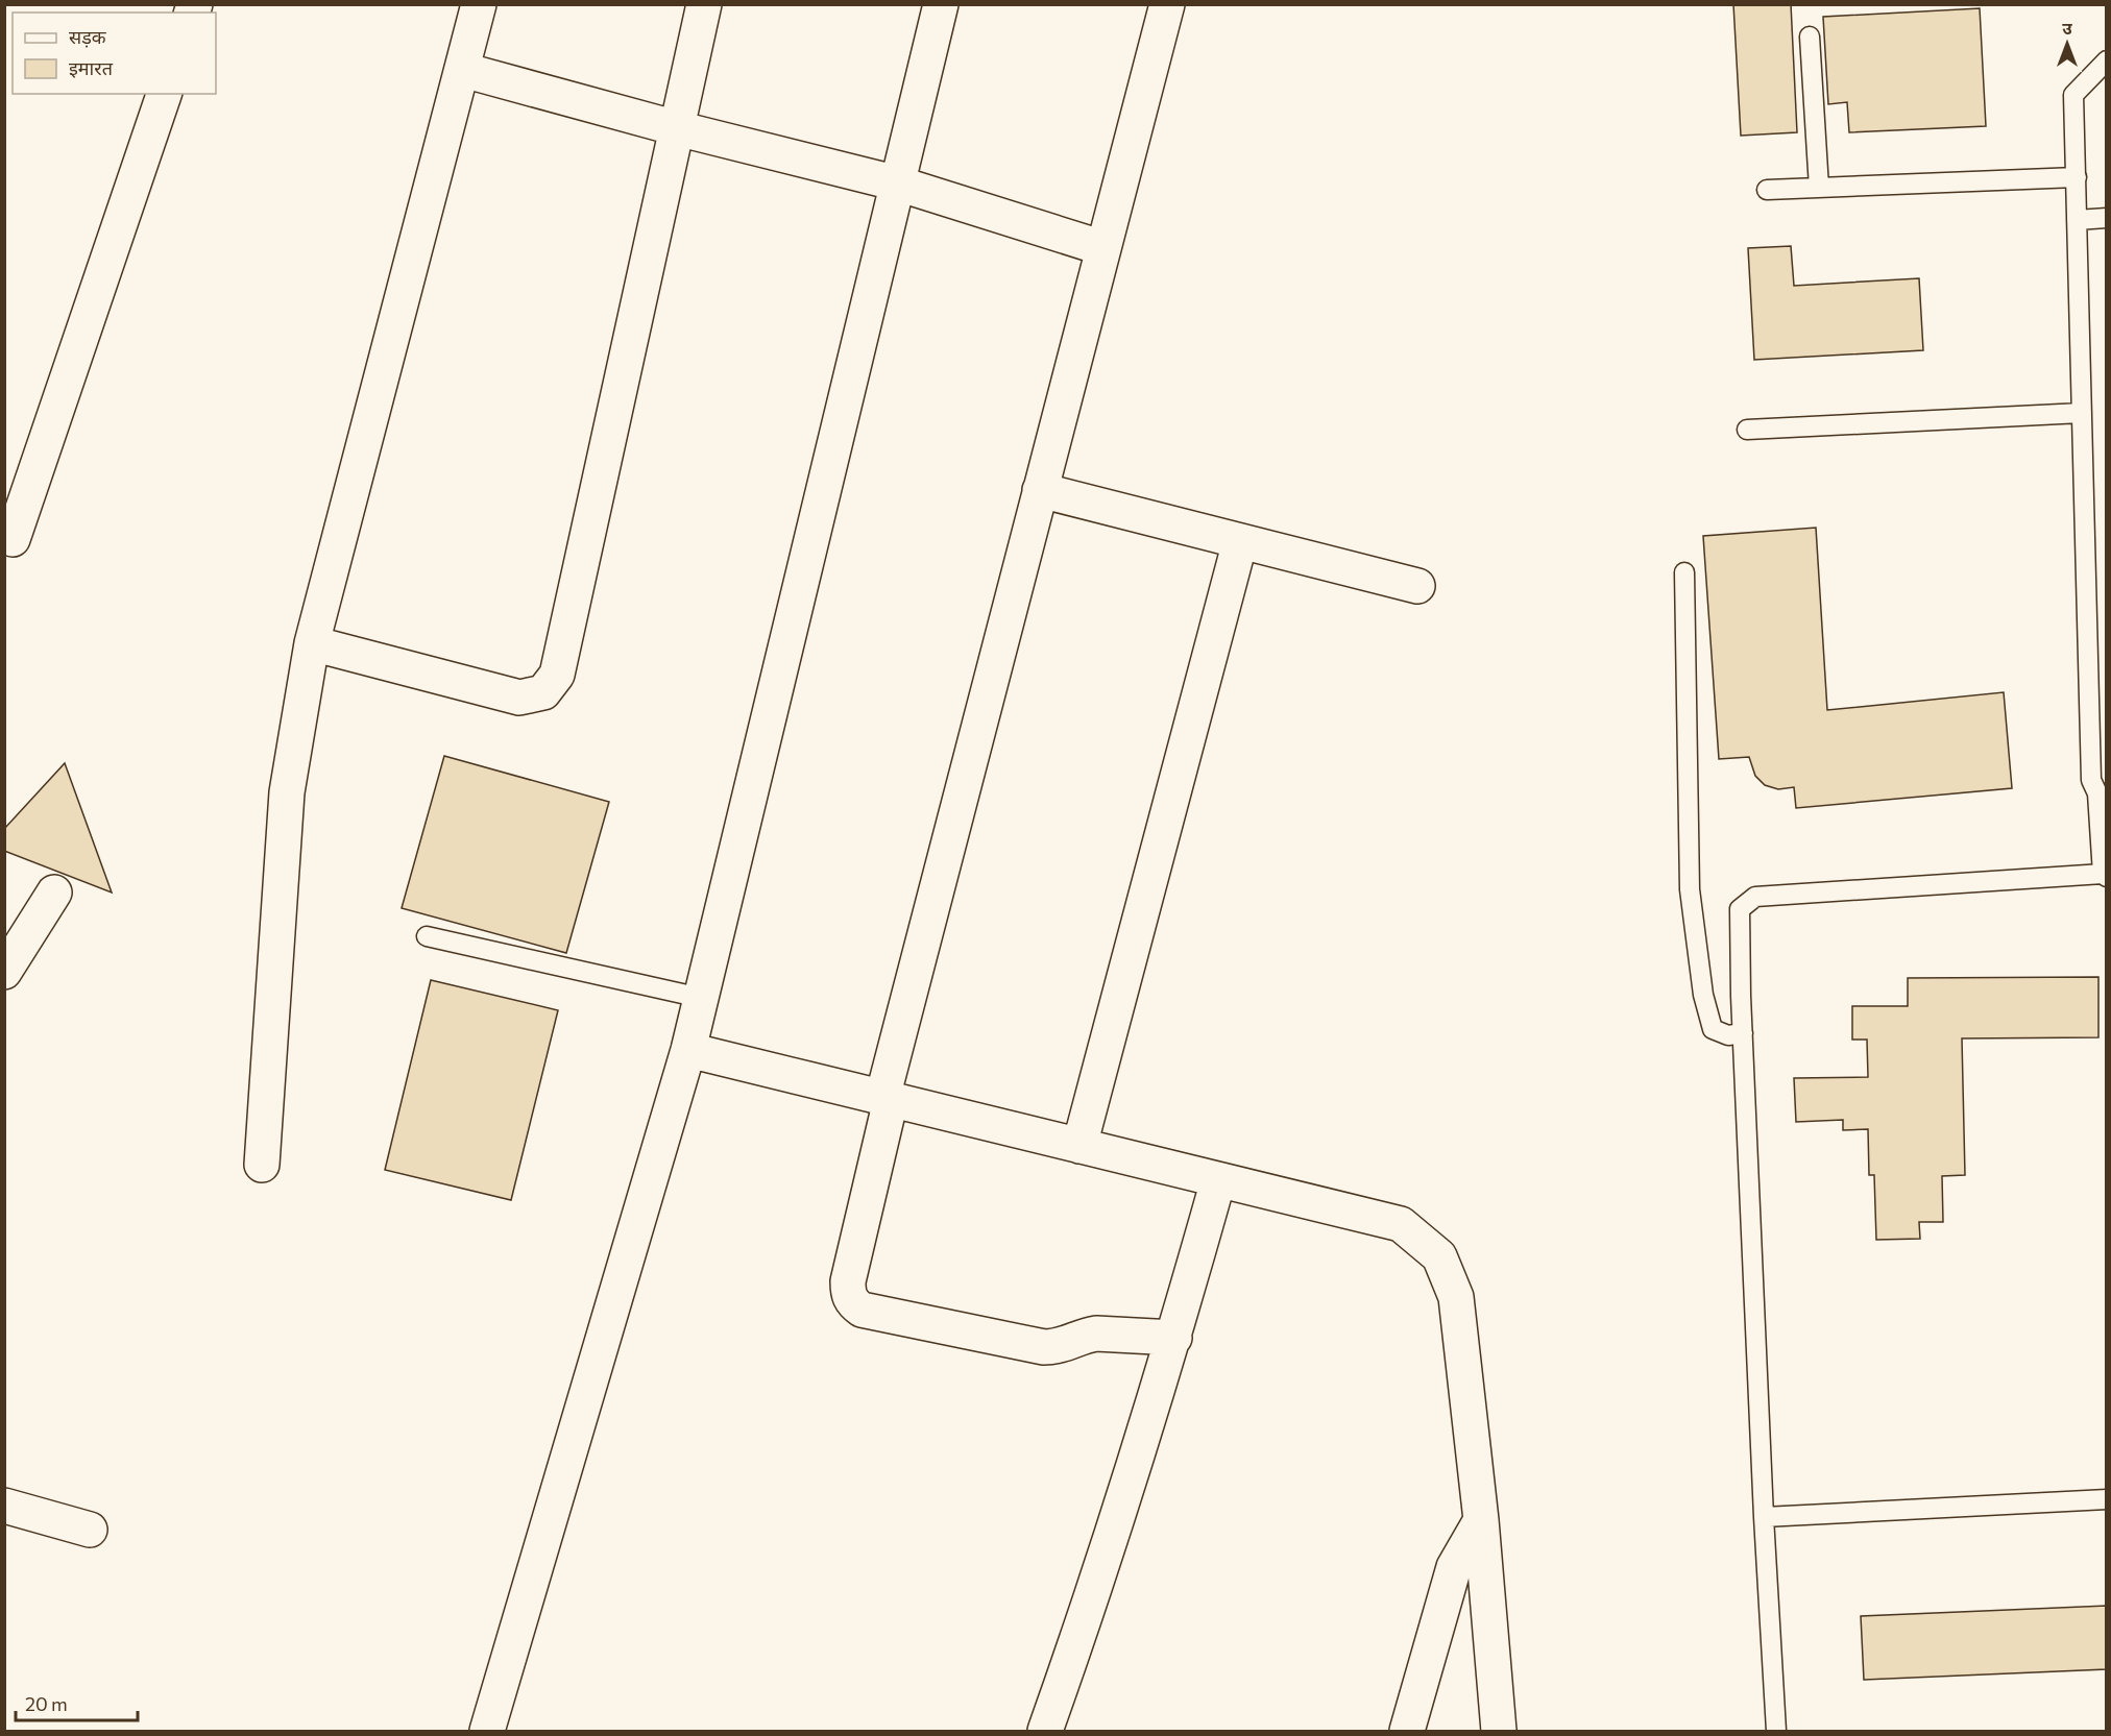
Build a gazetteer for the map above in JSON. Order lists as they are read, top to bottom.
{
  "legend": ["सड़क", "इमारत"],
  "scale_bar": "20 m",
  "north": "top"
}
